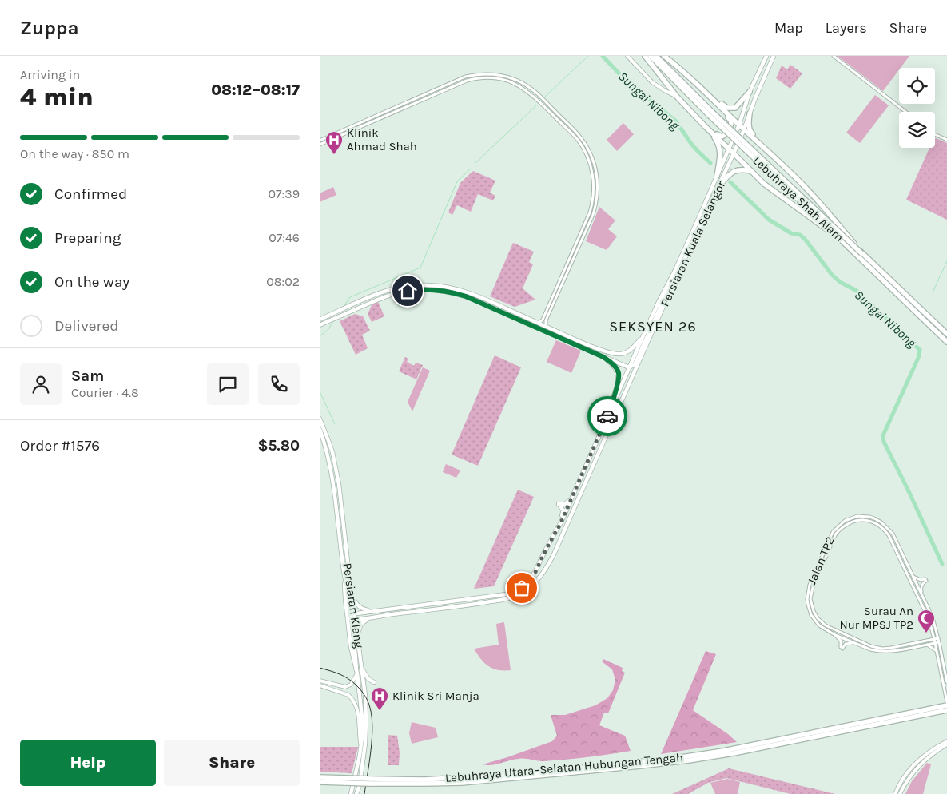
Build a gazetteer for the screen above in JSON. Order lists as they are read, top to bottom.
{
  "streets": {
    "highway": ["Lebuhraya Shah Alam", "Lebuhraya Utara–Selatan Hubungan Tengah"],
    "main road": ["Persiaran Kuala Selangor", "Persiaran Klang"],
    "street": ["Jalan TP2"]
  },
  "crossings": [
    ["Persiaran Kuala Selangor", "Persiaran Klang"]
  ],
  "districts": ["SEKSYEN 26"],
  "water": ["Sungai Nibong"],
  "places": {
    "hospital": ["Klinik Ahmad Shah", "Klinik Sri Manja"],
    "mosque": ["Surau An Nur MPSJ TP2"]
  },
  "page": {
    "header": "Zuppa",
    "nav": ["Map", "Layers", "Share"],
    "heading": ["4 min", "Arriving in", "08:12–08:17"],
    "panel": [
      "Sam",
      "Courier · 4.8",
      "Order #1576",
      "$5.80"
    ],
    "bar": "On the way · 850 m",
    "list": [
      ["Confirmed", "07:39"],
      ["Preparing", "07:46"],
      ["On the way", "08:02"],
      "Delivered"
    ],
    "buttons": ["Help", "Share"]
  }
}
